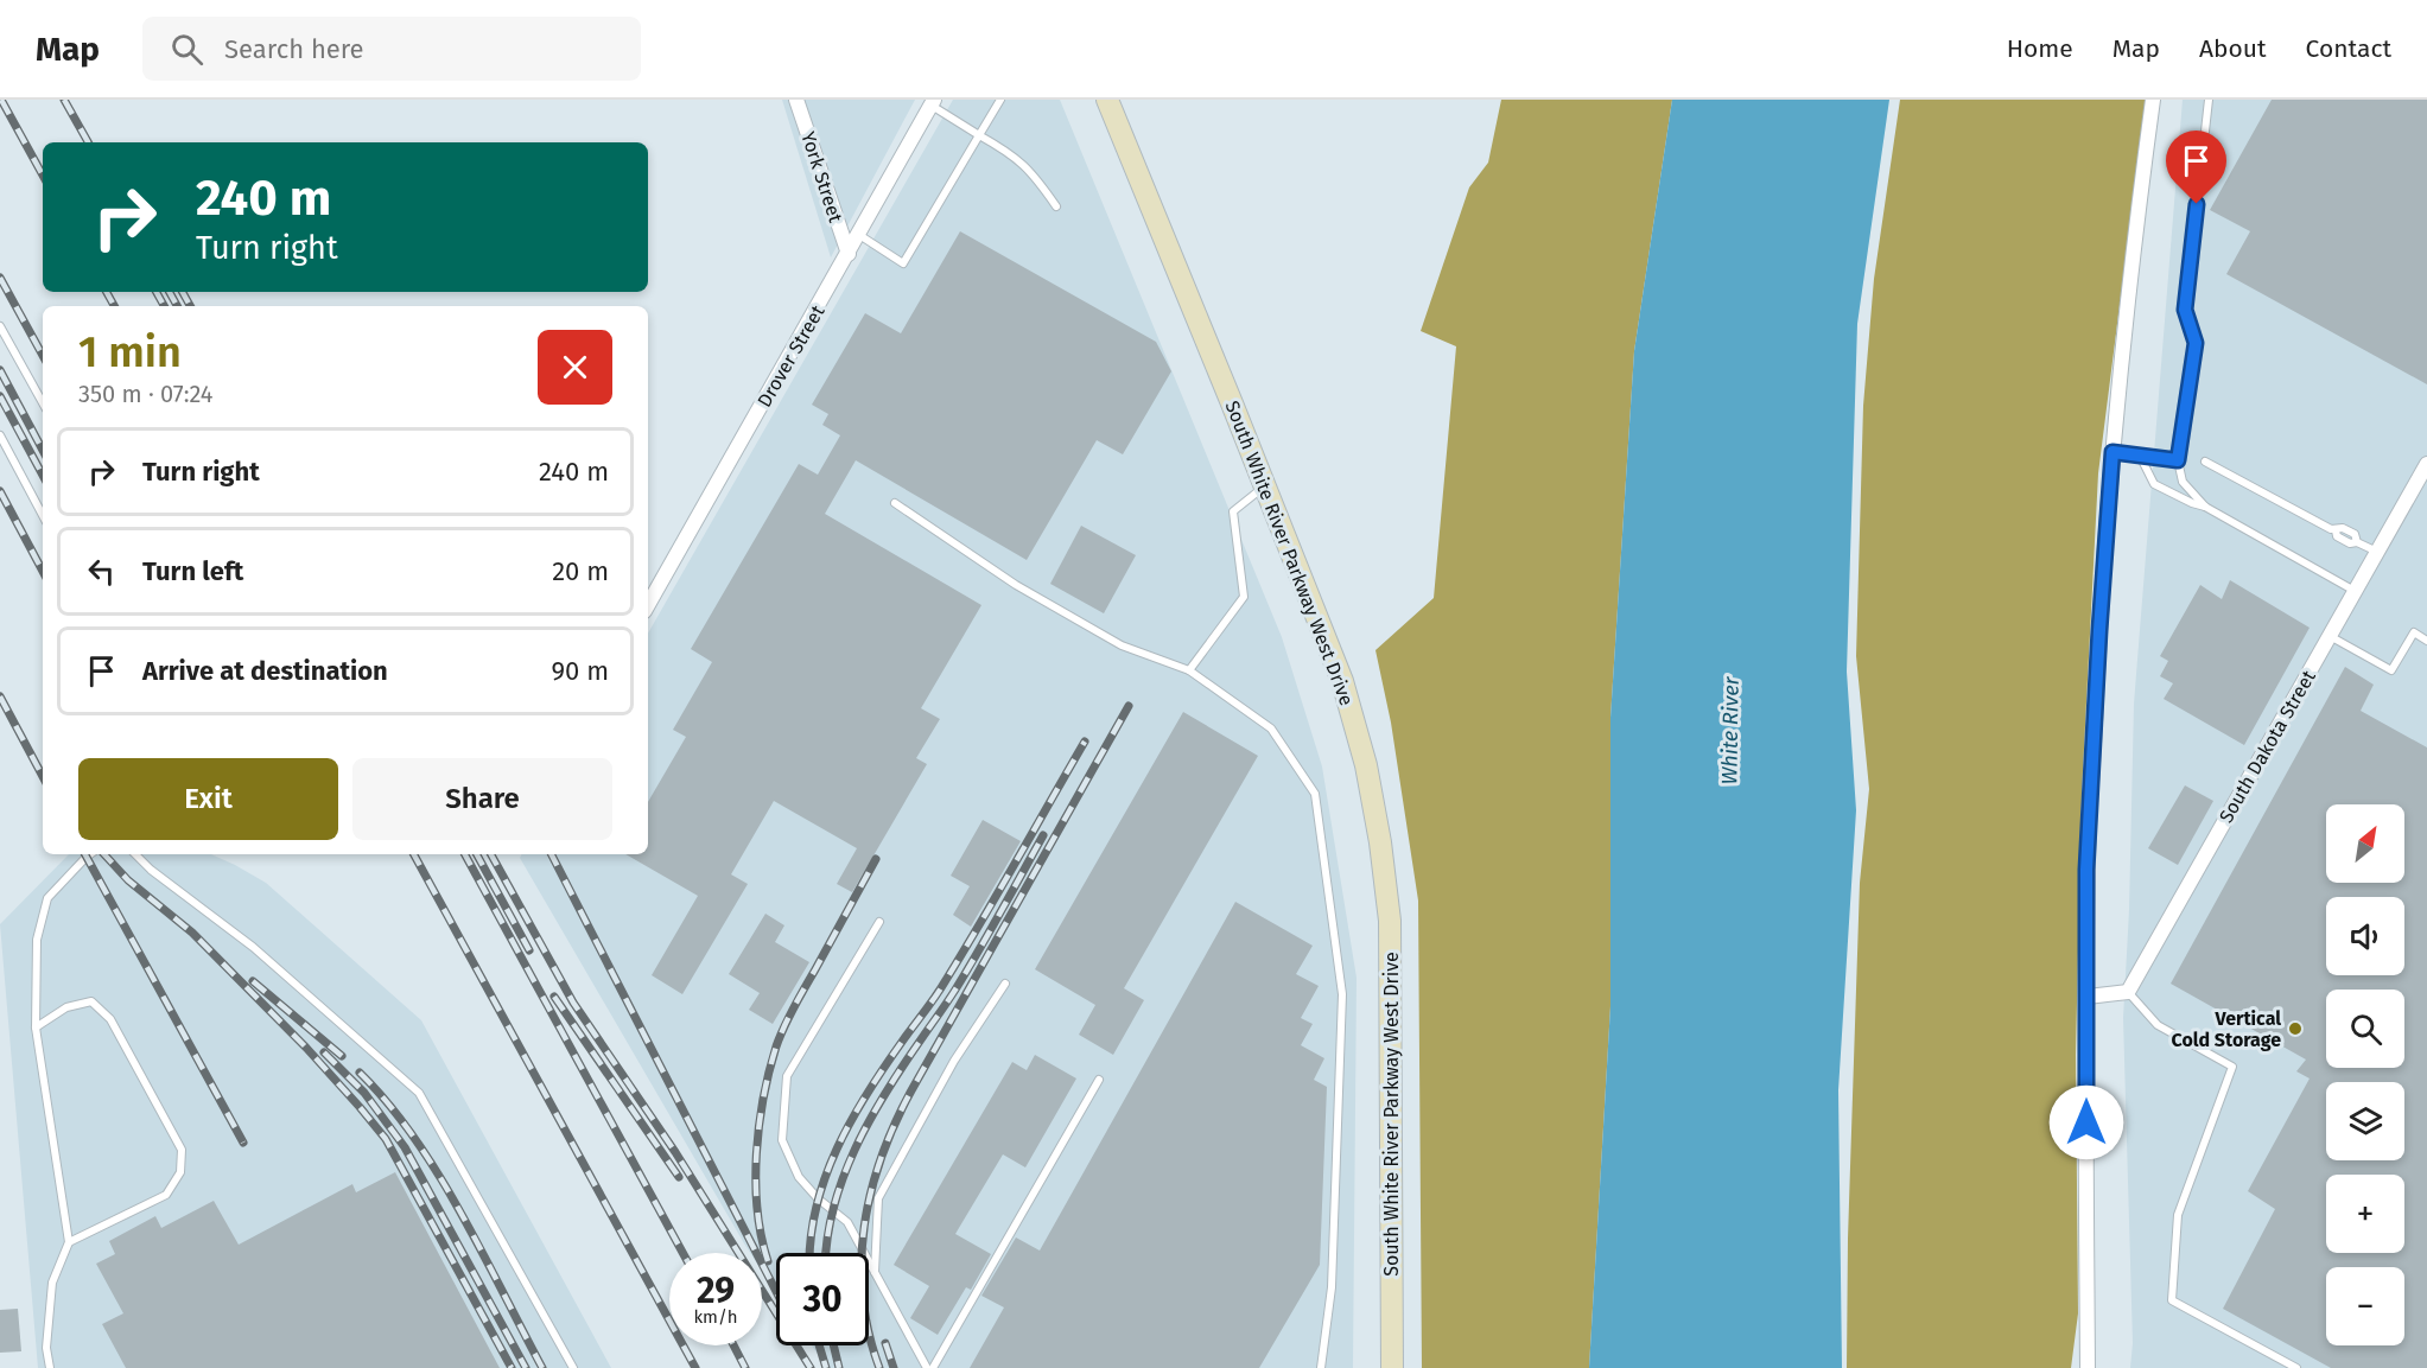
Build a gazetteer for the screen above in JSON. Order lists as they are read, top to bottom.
{
  "streets": {
    "street": [
      "York Street",
      "Drover Street",
      "South White River Parkway West Drive",
      "South Dakota Street"
    ]
  },
  "crossings": [
    ["York Street", "Drover Street"]
  ],
  "water": ["White River"],
  "places": ["Vertical Cold Storage"],
  "north": "top right",
  "page": {
    "header": "Map",
    "search": "Search here",
    "nav": [
      "Home",
      "Map",
      "About",
      "Contact"
    ],
    "turn": ["240 m", "Turn right"],
    "heading": ["1 min", "350 m · 07:24"],
    "list": [
      {
        "name": "Turn right",
        "value": "240 m"
      },
      {
        "name": "Turn left",
        "value": "20 m"
      },
      {
        "name": "Arrive at destination",
        "value": "90 m"
      }
    ],
    "buttons": ["Exit", "Share"],
    "map_buttons": ["+", "−"],
    "speed": "29 km/h",
    "limit": "30"
  }
}
